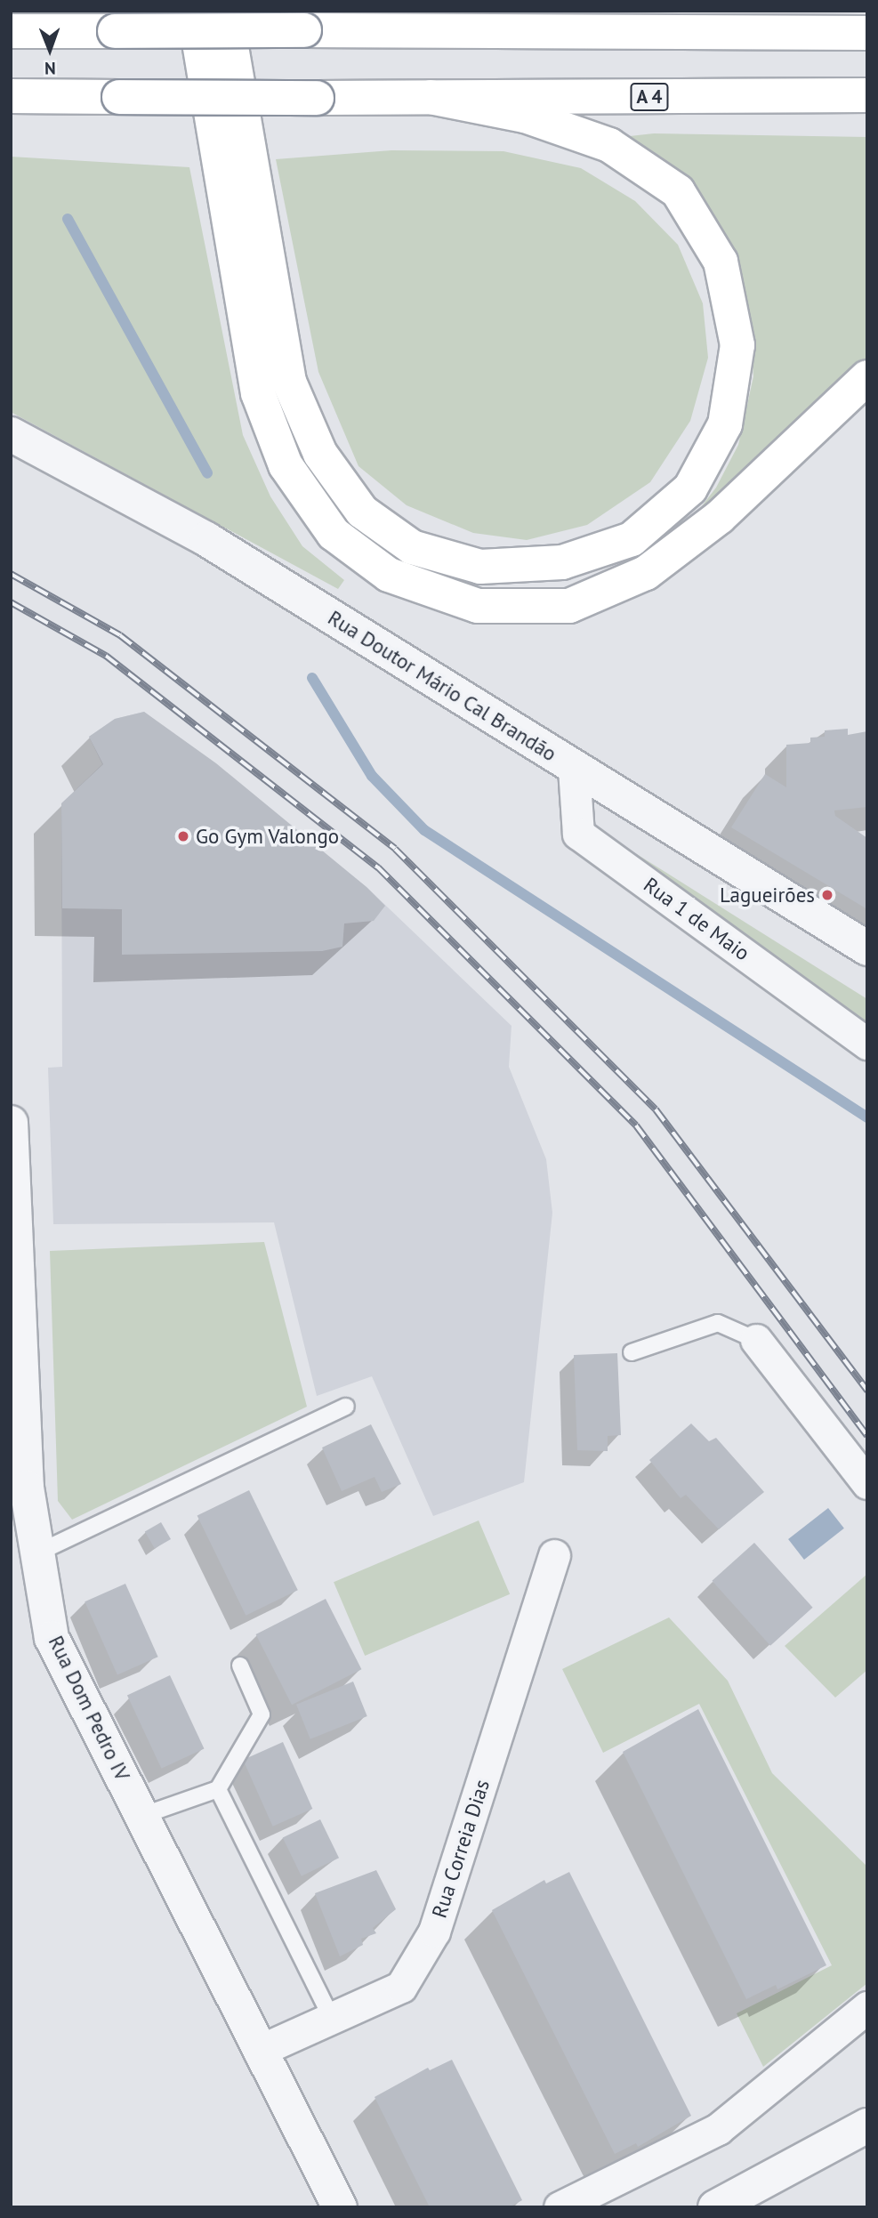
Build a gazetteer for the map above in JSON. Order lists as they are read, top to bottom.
{
  "streets": {
    "highway": ["A 4"],
    "street": [
      "Rua Doutor Mário Cal Brandão",
      "Rua 1 de Maio",
      "Rua Dom Pedro IV",
      "Rua Correia Dias"
    ]
  },
  "crossings": [
    ["Rua Doutor Mário Cal Brandão", "Rua 1 de Maio"],
    ["Rua Dom Pedro IV", "Rua Correia Dias"]
  ],
  "places": ["Go Gym Valongo", "Lagueirões"],
  "north": "bottom"
}
